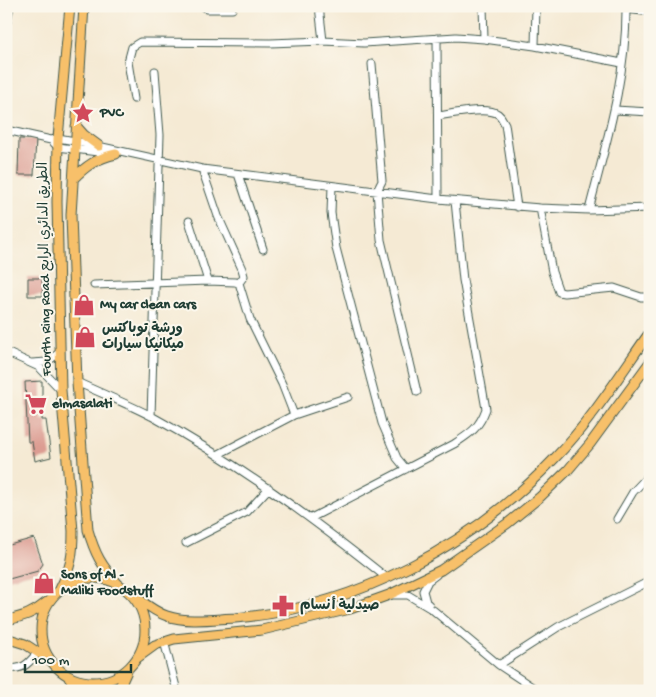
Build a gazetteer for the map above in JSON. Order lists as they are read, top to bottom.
{
  "streets": {
    "main road": ["Fourth Ring Road الطريق الدائري الرابع"]
  },
  "places": {
    "place": ["PVC"],
    "shop": ["My car clean cars", "ورشة توباكتس ميكانيكا سيارات", "Sons of Al - Maliki Foodstuff"],
    "supermarket": ["elmasalati"],
    "pharmacy": ["صيدلية أنسام"]
  },
  "scale_bar": "100 m"
}
